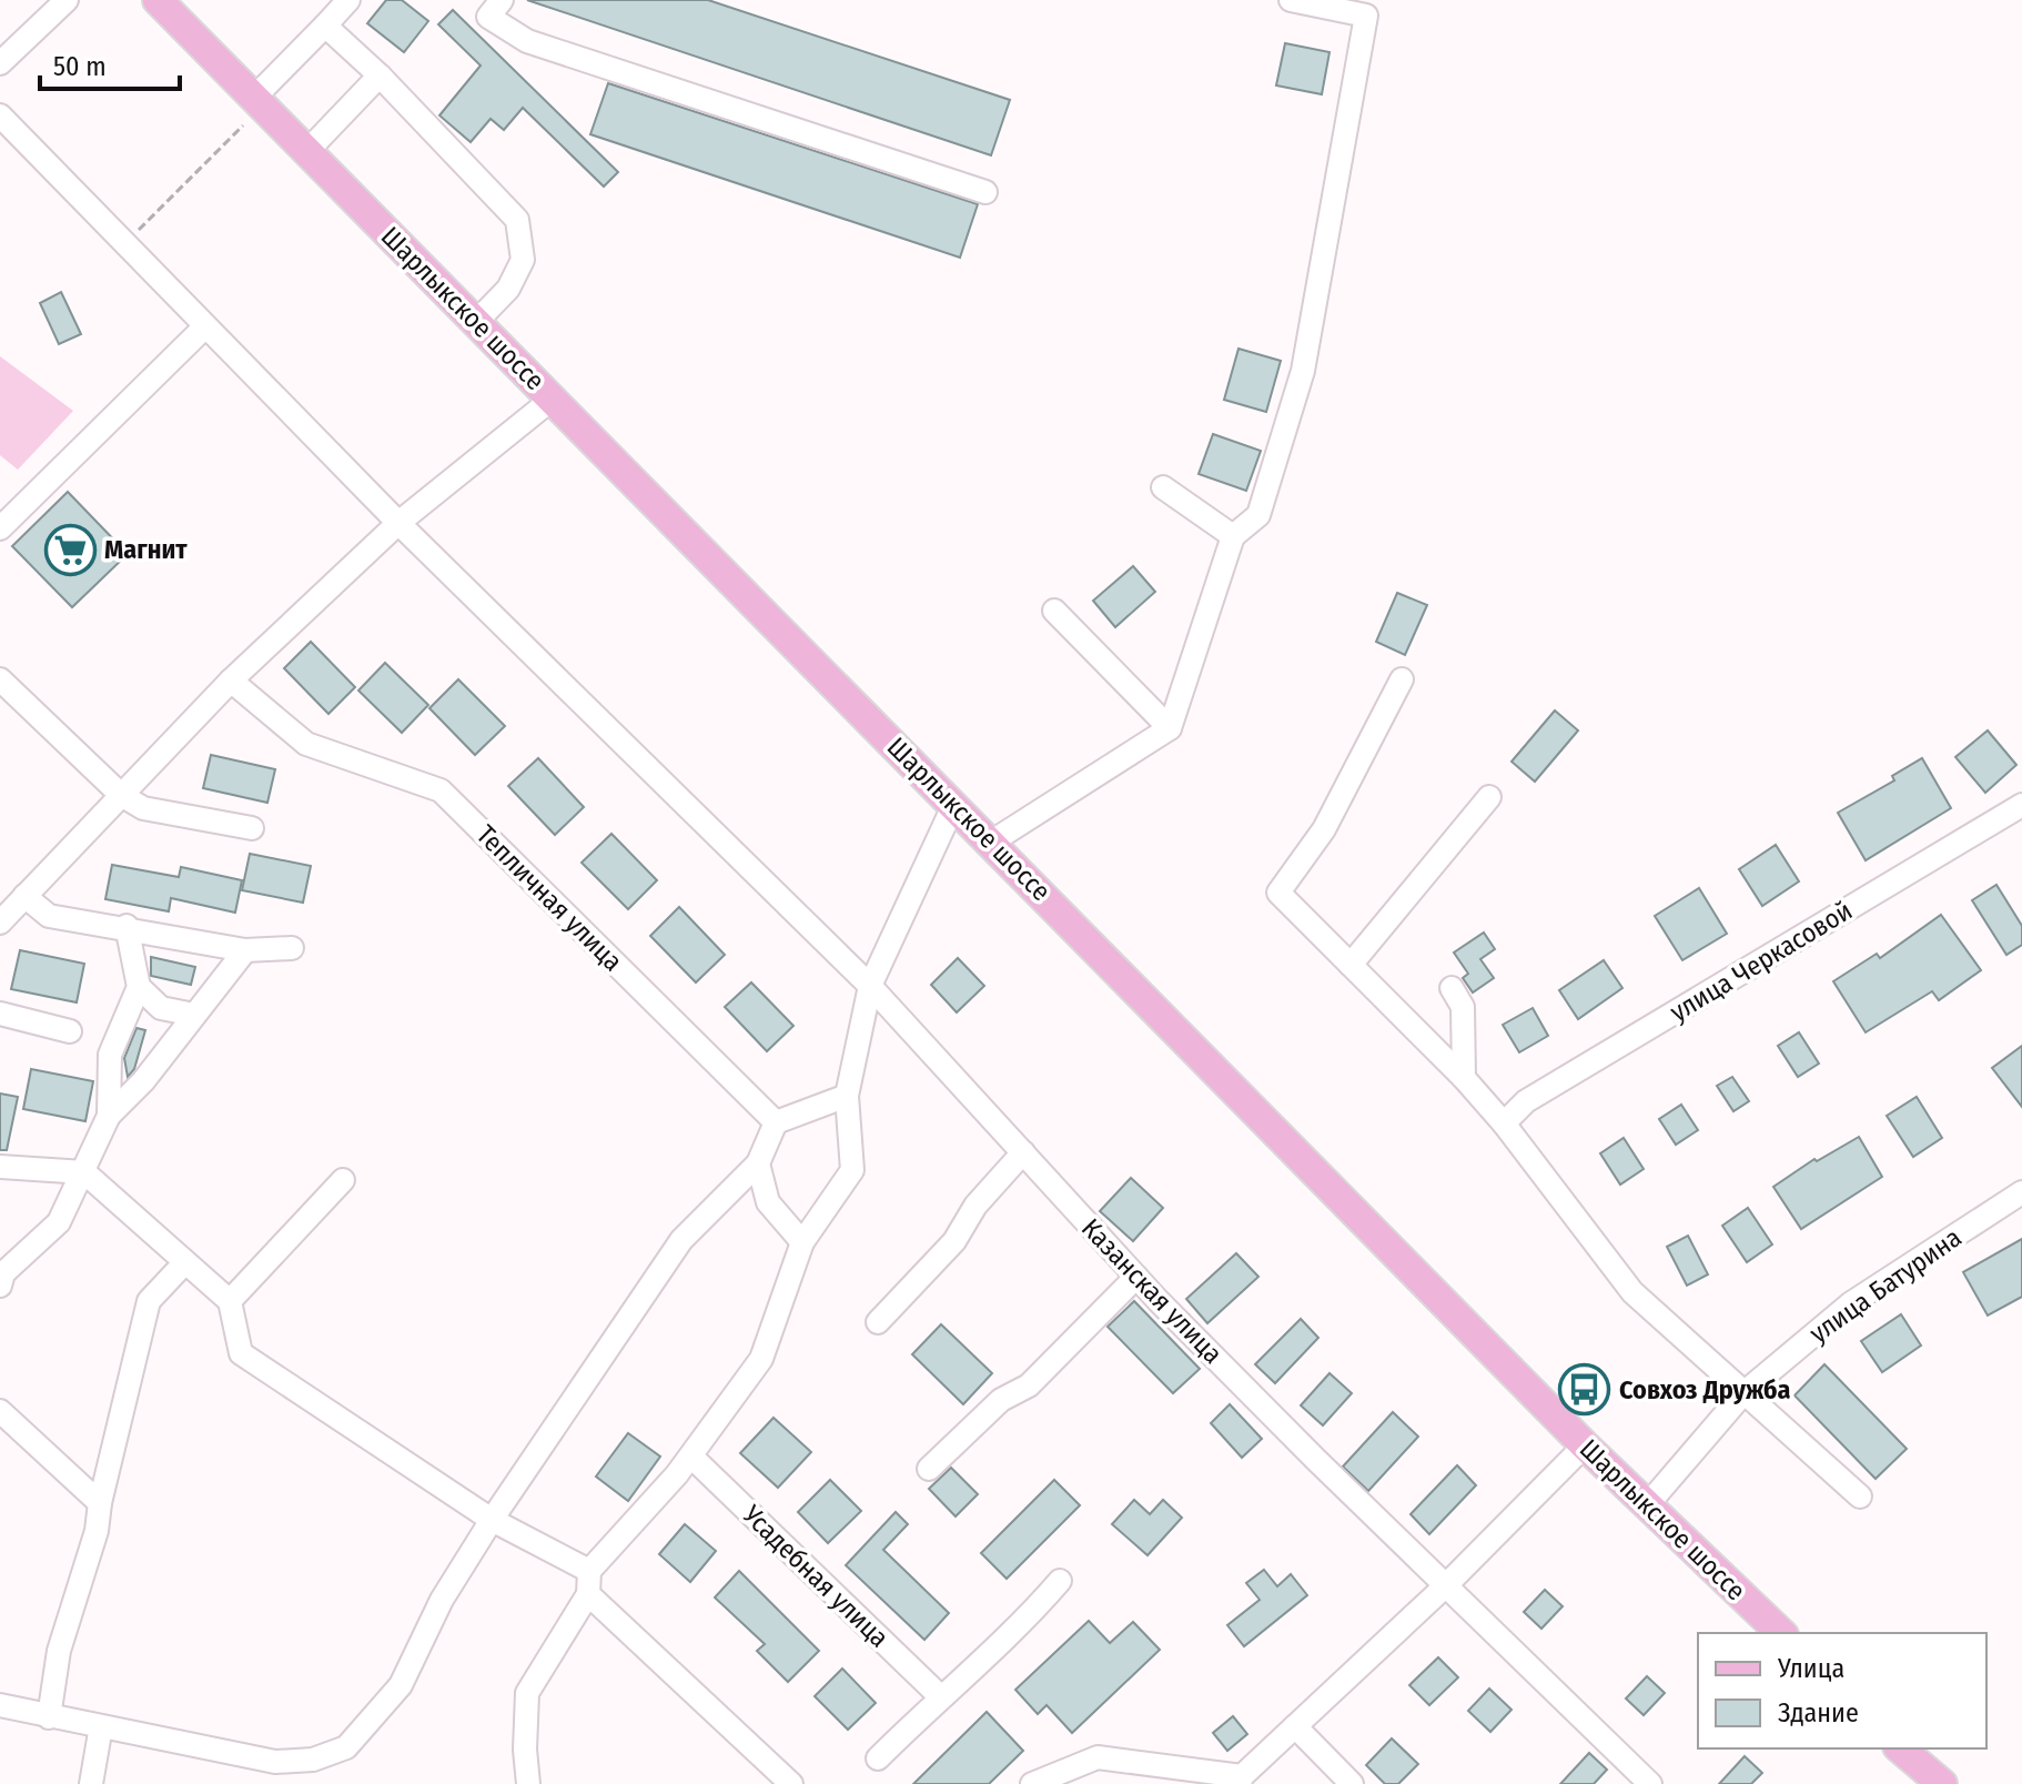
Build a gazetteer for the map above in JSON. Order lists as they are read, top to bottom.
{
  "streets": {
    "main road": ["Шарлыкское шоссе"],
    "street": [
      "Тепличная улица",
      "улица Черкасовой",
      "улица Батурина",
      "Казанская улица",
      "Усадебная улица"
    ]
  },
  "crossings": [
    ["Шарлыкское шоссе", "улица Батурина"]
  ],
  "places": {
    "supermarket": ["Магнит"],
    "bus stop": ["Совхоз Дружба"]
  },
  "legend": ["Улица", "Здание"],
  "scale_bar": "50 m"
}
